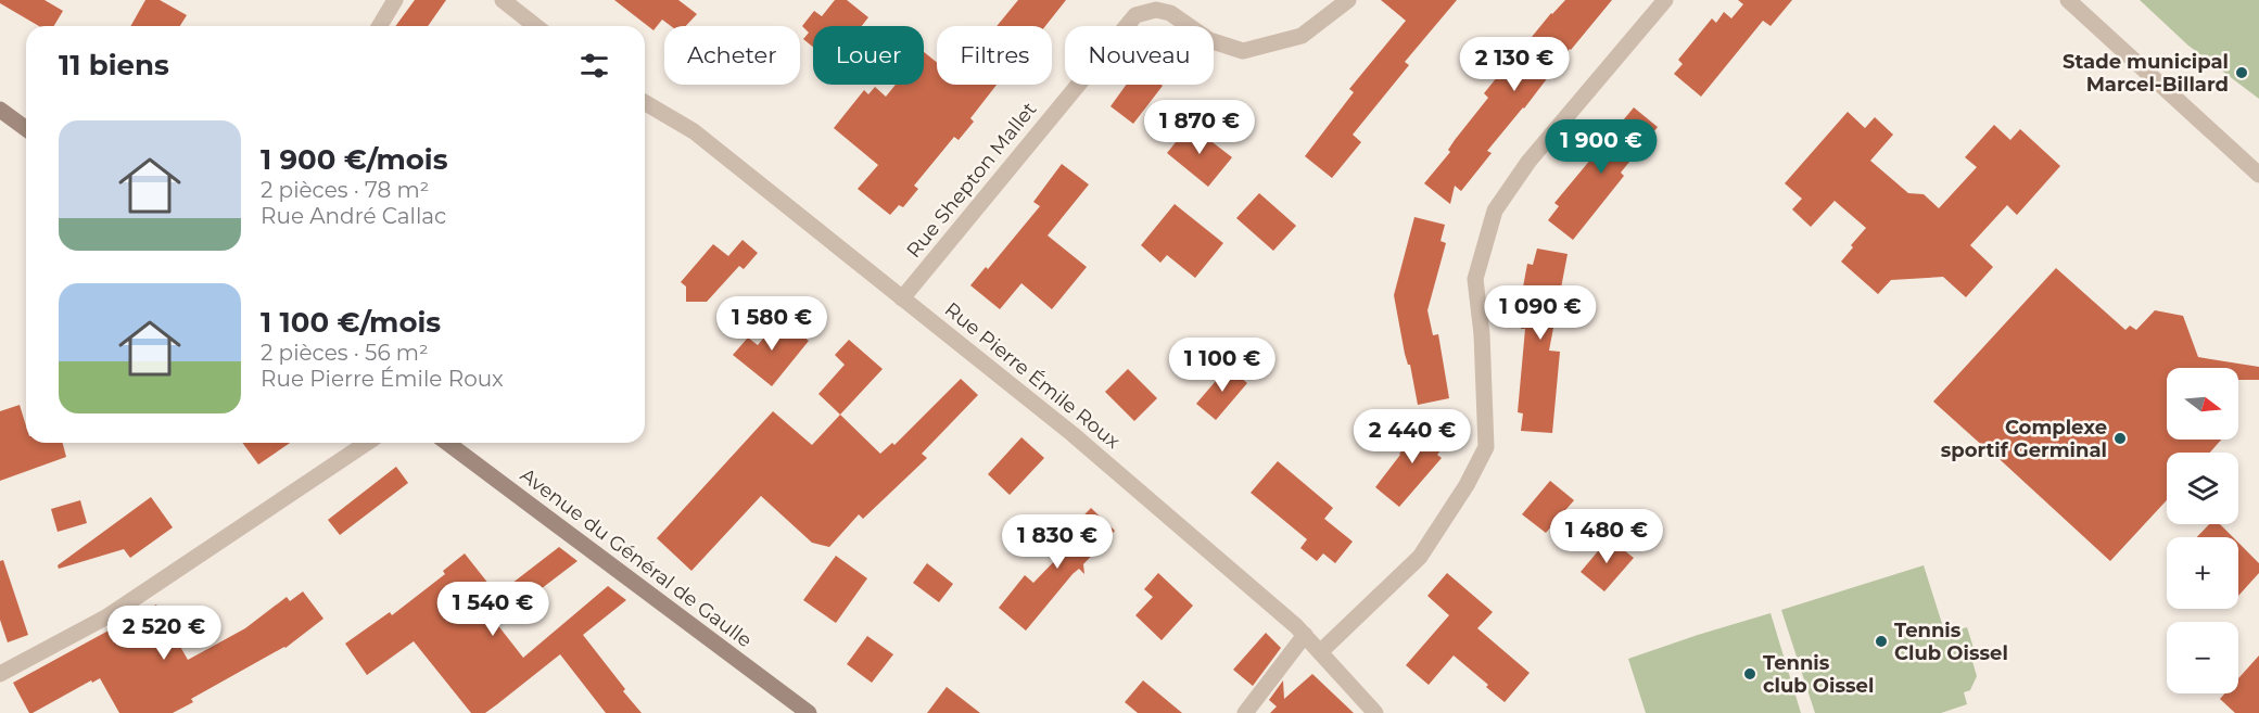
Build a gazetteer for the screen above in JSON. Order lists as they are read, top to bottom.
{
  "streets": {
    "main road": ["Avenue du Général de Gaulle"],
    "street": ["Rue Shepton Mallet", "Rue Pierre Émile Roux"]
  },
  "crossings": [
    ["Rue Shepton Mallet", "Rue Pierre Émile Roux"]
  ],
  "places": [
    "Stade municipal Marcel-Billard",
    "Complexe sportif Germinal",
    "Tennis Club Oissel",
    "Tennis club Oissel"
  ],
  "north": "right",
  "page": {
    "chip": [
      "Acheter",
      "Louer",
      "Filtres",
      "Nouveau"
    ],
    "heading": "11 biens",
    "price": [
      "2 130 €",
      "1 870 €",
      "1 900 €",
      "1 090 €",
      "1 580 €",
      "1 100 €",
      "2 440 €",
      "1 480 €",
      "1 830 €",
      "1 540 €",
      "2 520 €"
    ],
    "list": [
      {
        "name": "1 900 €/mois",
        "note": "2 pièces · 78 m² · Rue André Callac"
      },
      {
        "name": "1 100 €/mois",
        "note": "2 pièces · 56 m² · Rue Pierre Émile Roux"
      }
    ],
    "map_buttons": ["+", "−"]
  }
}
